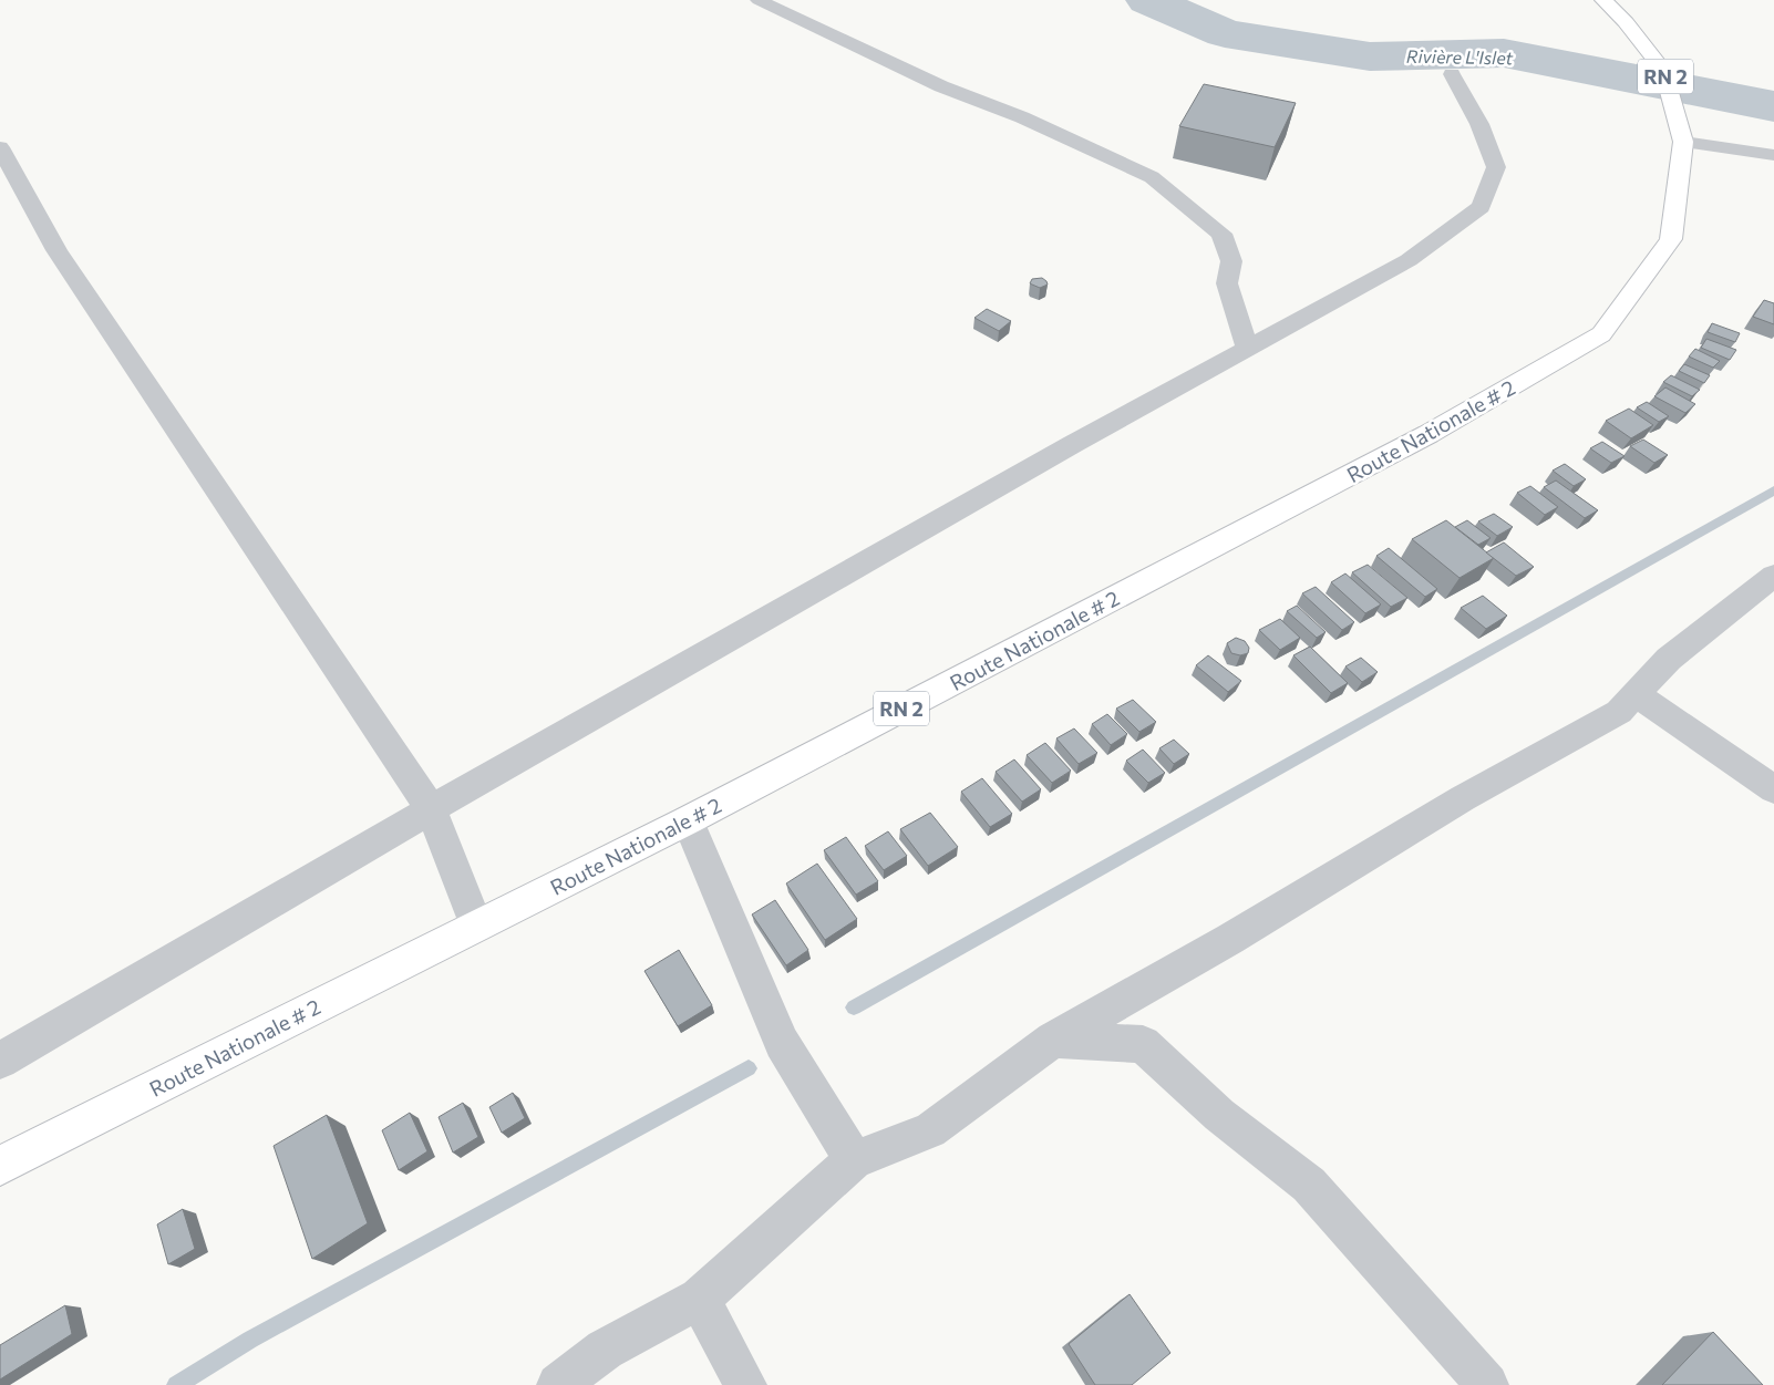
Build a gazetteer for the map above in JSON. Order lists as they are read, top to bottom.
{
  "streets": {
    "main road": ["RN 2", "Route Nationale # 2"]
  },
  "water": ["Rivière L'Islet"]
}
